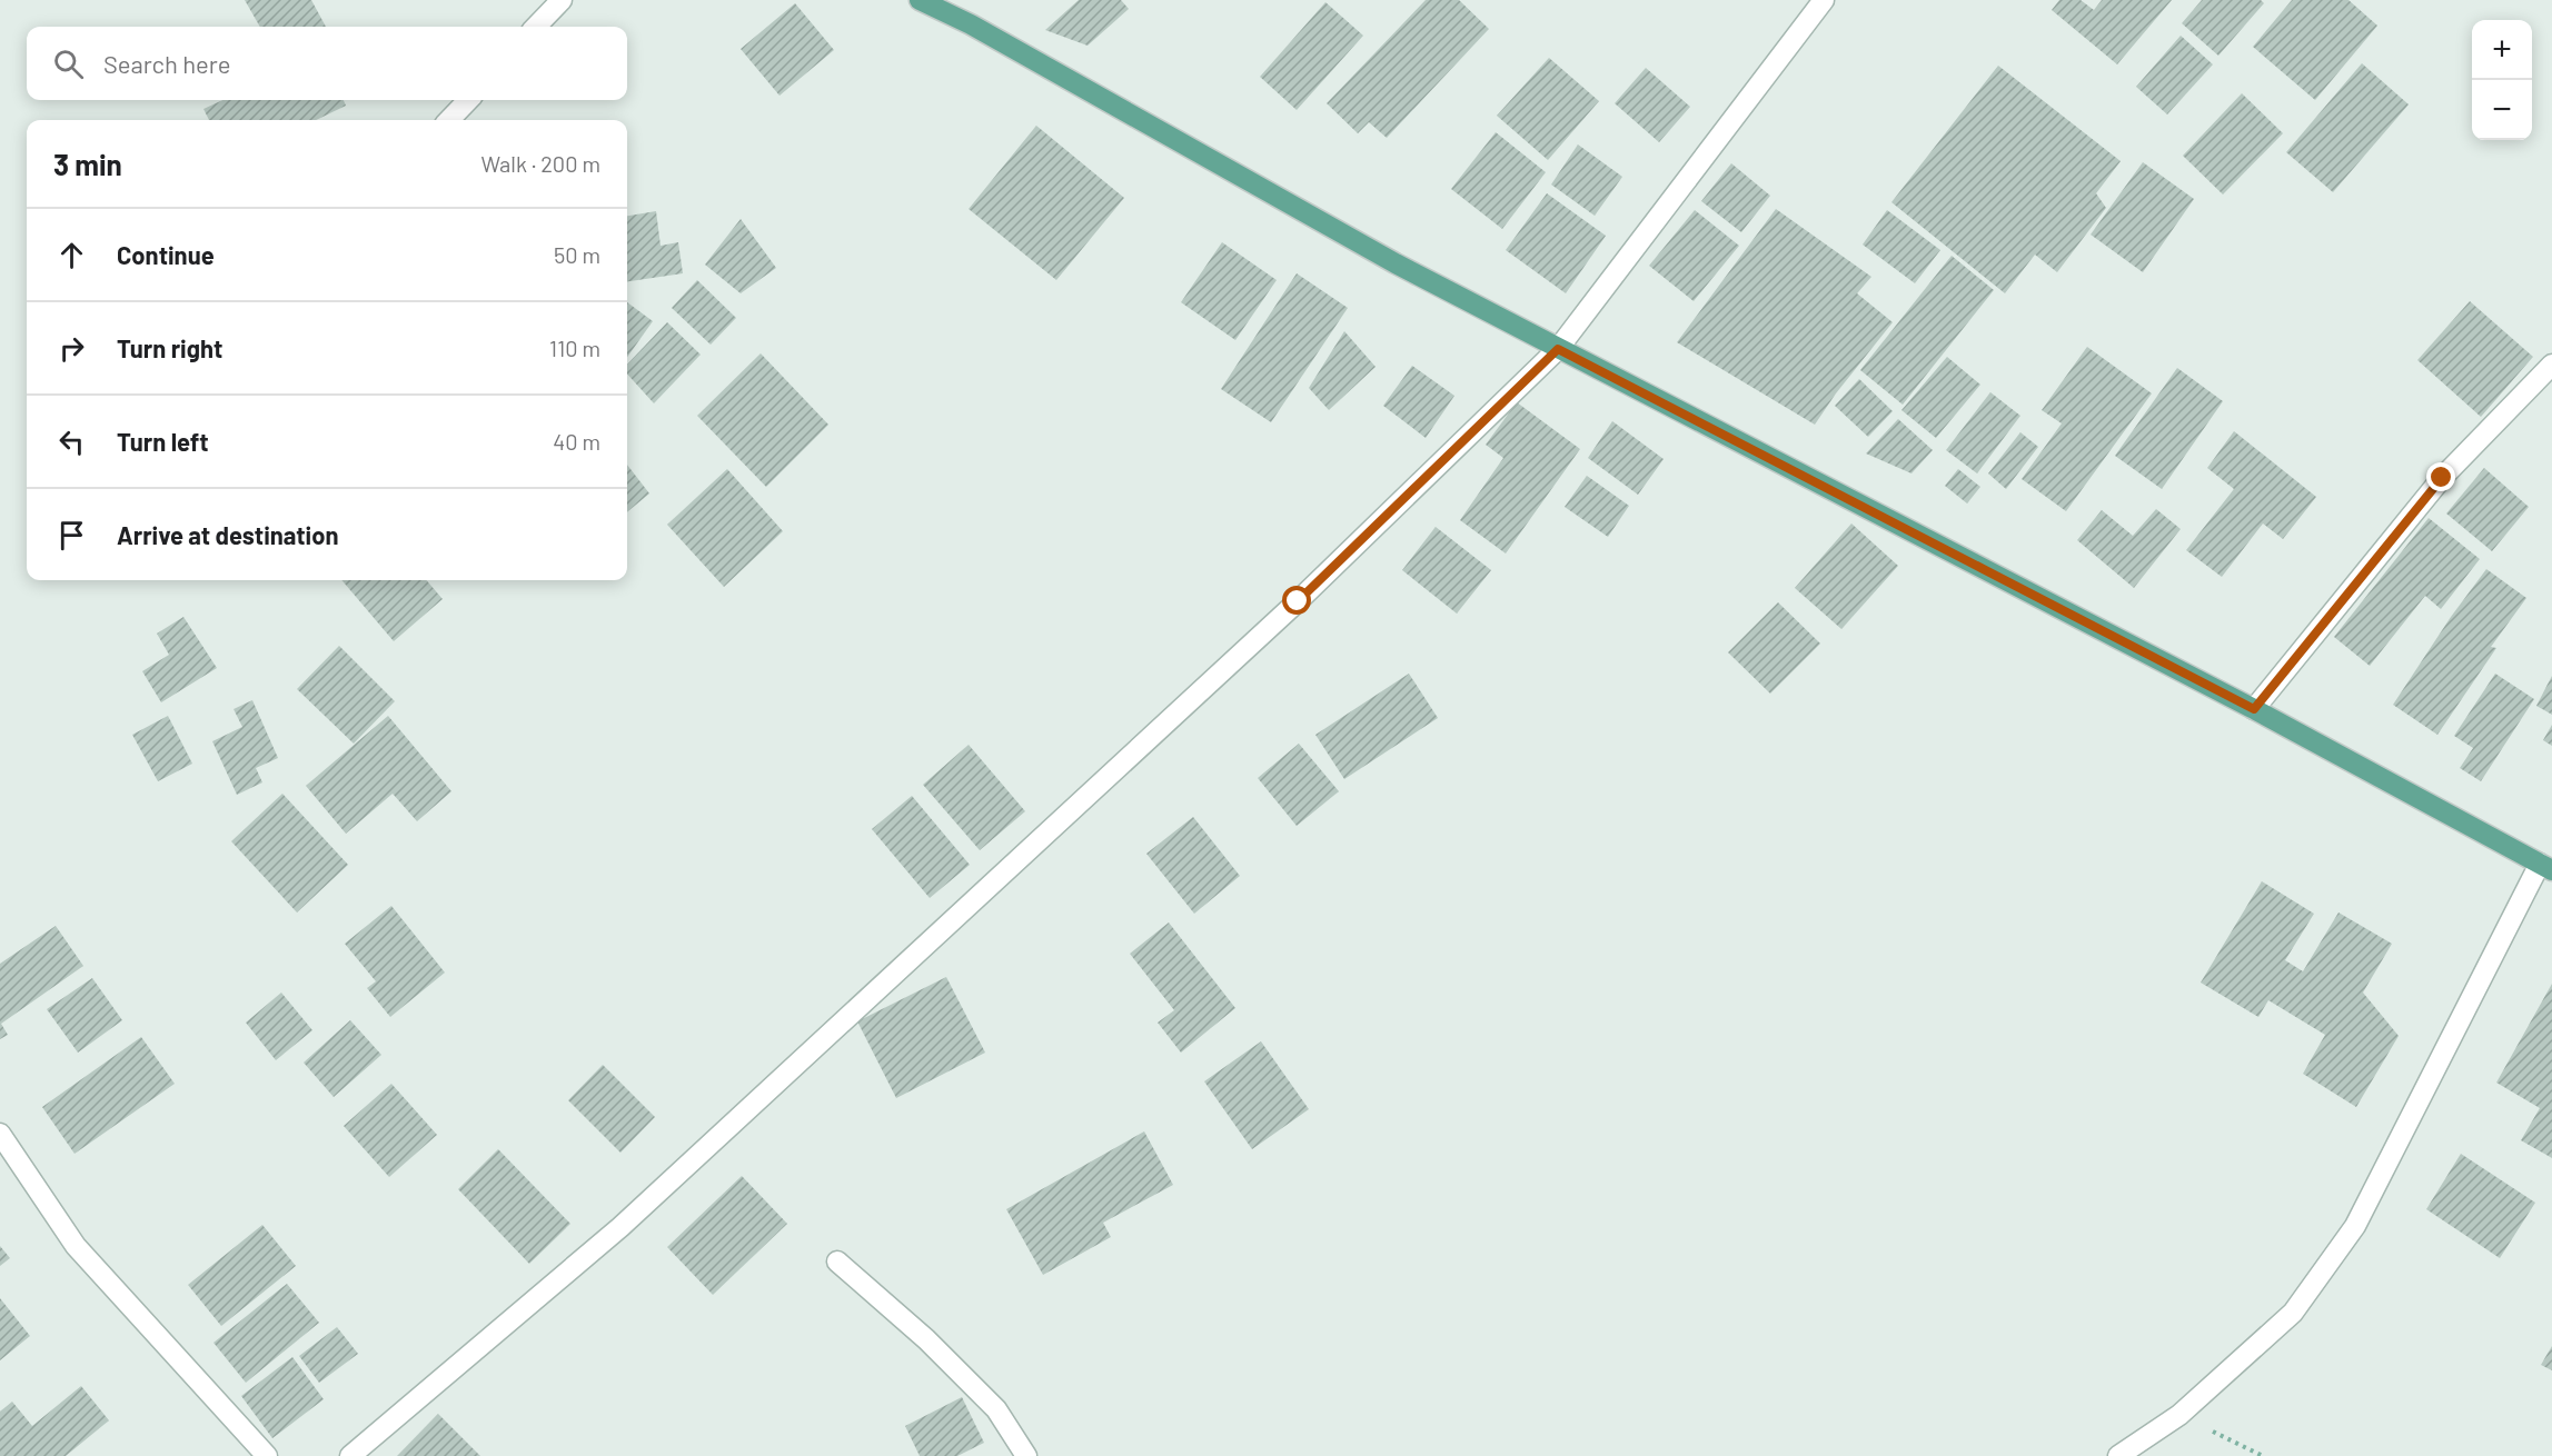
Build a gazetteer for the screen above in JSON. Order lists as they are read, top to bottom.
{
  "page": {
    "map_buttons": ["+", "−"],
    "search": "Search here",
    "heading": ["3 min", "Walk · 200 m"],
    "list": [
      ["Continue", "50 m"],
      ["Turn right", "110 m"],
      ["Turn left", "40 m"],
      "Arrive at destination"
    ]
  }
}
